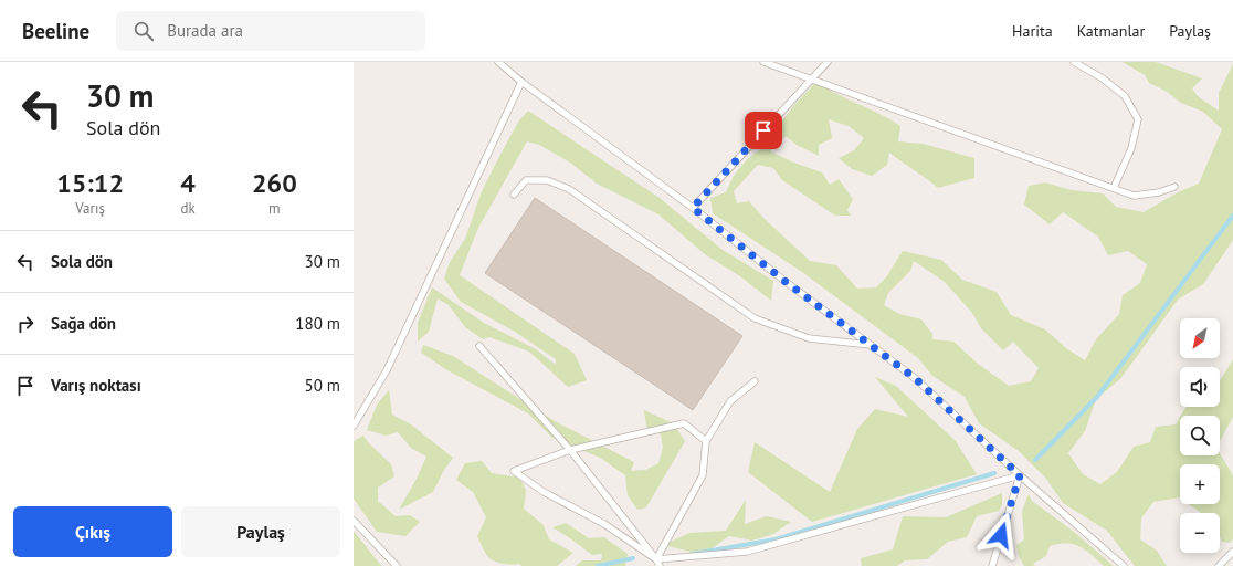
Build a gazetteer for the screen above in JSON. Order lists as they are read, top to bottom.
{
  "north": "bottom left",
  "page": {
    "header": "Beeline",
    "search": "Burada ara",
    "nav": ["Harita", "Katmanlar", "Paylaş"],
    "turn": ["30 m", "Sola dön"],
    "eta": [
      "15:12",
      "Varış",
      "4",
      "dk",
      "260",
      "m"
    ],
    "list": [
      {
        "name": "Sola dön",
        "value": "30 m"
      },
      {
        "name": "Sağa dön",
        "value": "180 m"
      },
      {
        "name": "Varış noktası",
        "value": "50 m"
      }
    ],
    "map_buttons": ["+", "−"],
    "buttons": ["Çıkış", "Paylaş"]
  }
}
